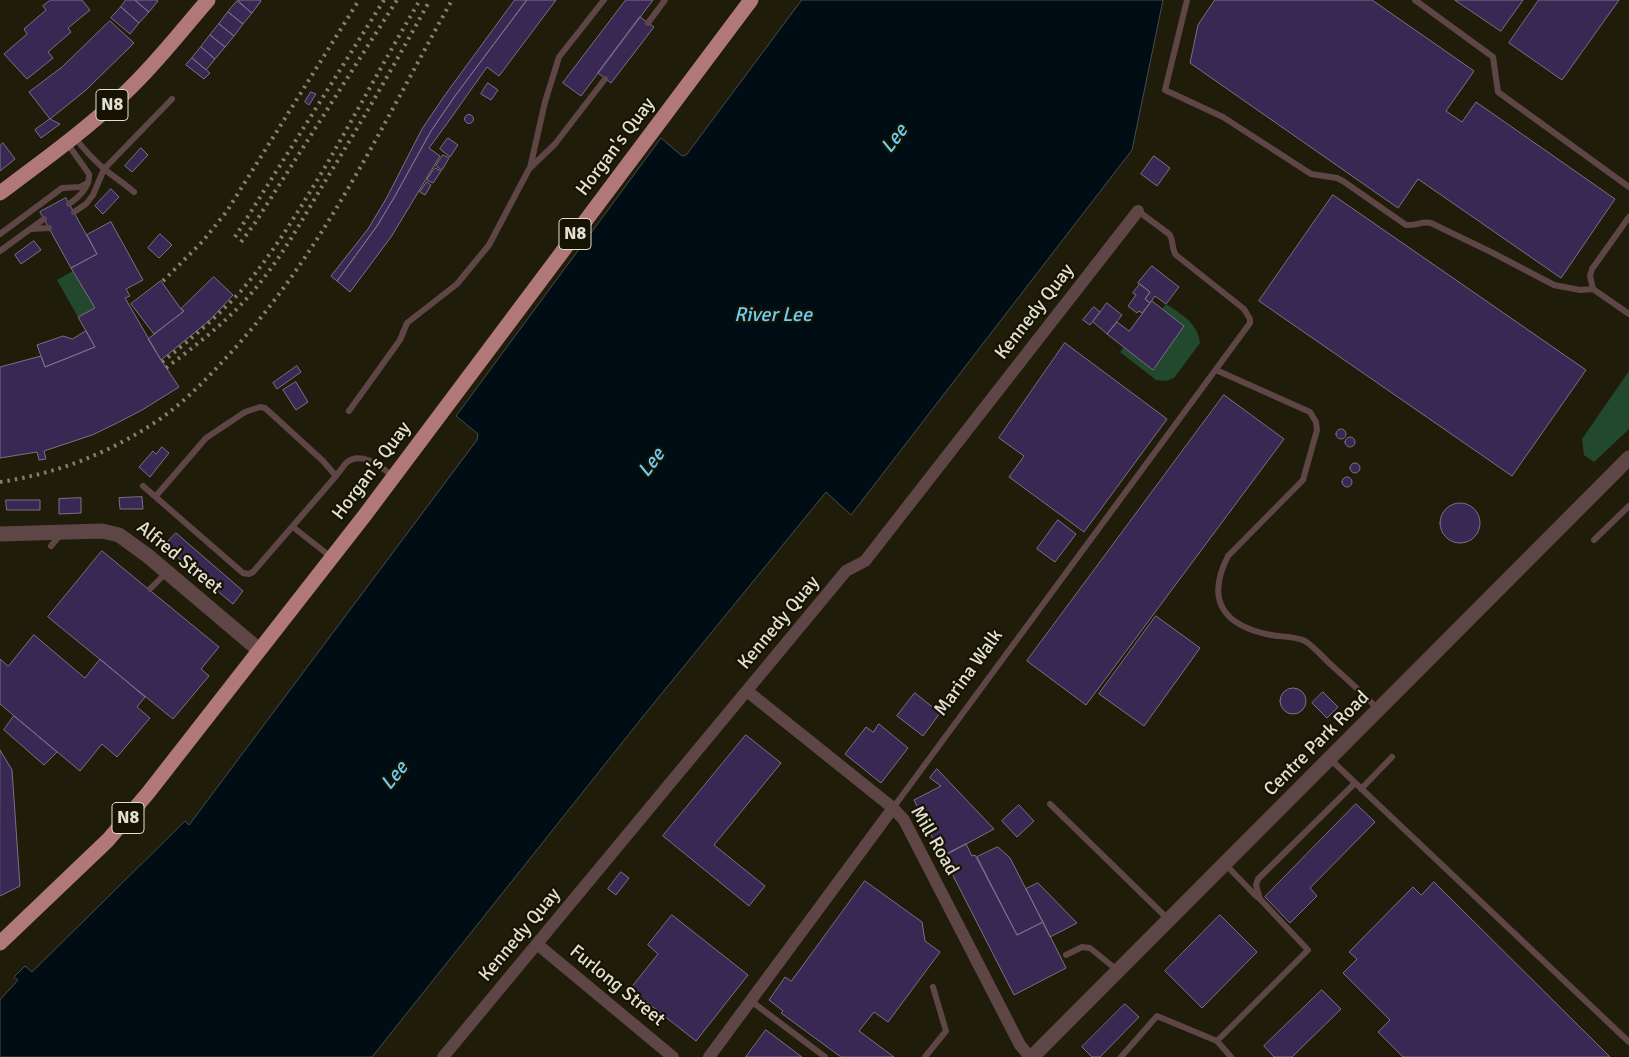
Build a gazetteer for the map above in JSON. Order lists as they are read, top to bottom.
{
  "streets": {
    "highway": ["N8", "Horgan's Quay"],
    "street": [
      "Kennedy Quay",
      "Alfred Street",
      "Marina Walk",
      "Centre Park Road",
      "Mill Road",
      "Furlong Street"
    ]
  },
  "crossings": [
    ["Horgan's Quay", "Alfred Street"],
    ["Kennedy Quay", "Marina Walk"],
    ["Kennedy Quay", "Mill Road"],
    ["Kennedy Quay", "Furlong Street"],
    ["Marina Walk", "Mill Road"],
    ["Centre Park Road", "Mill Road"]
  ],
  "water": ["Lee", "River Lee"]
}
